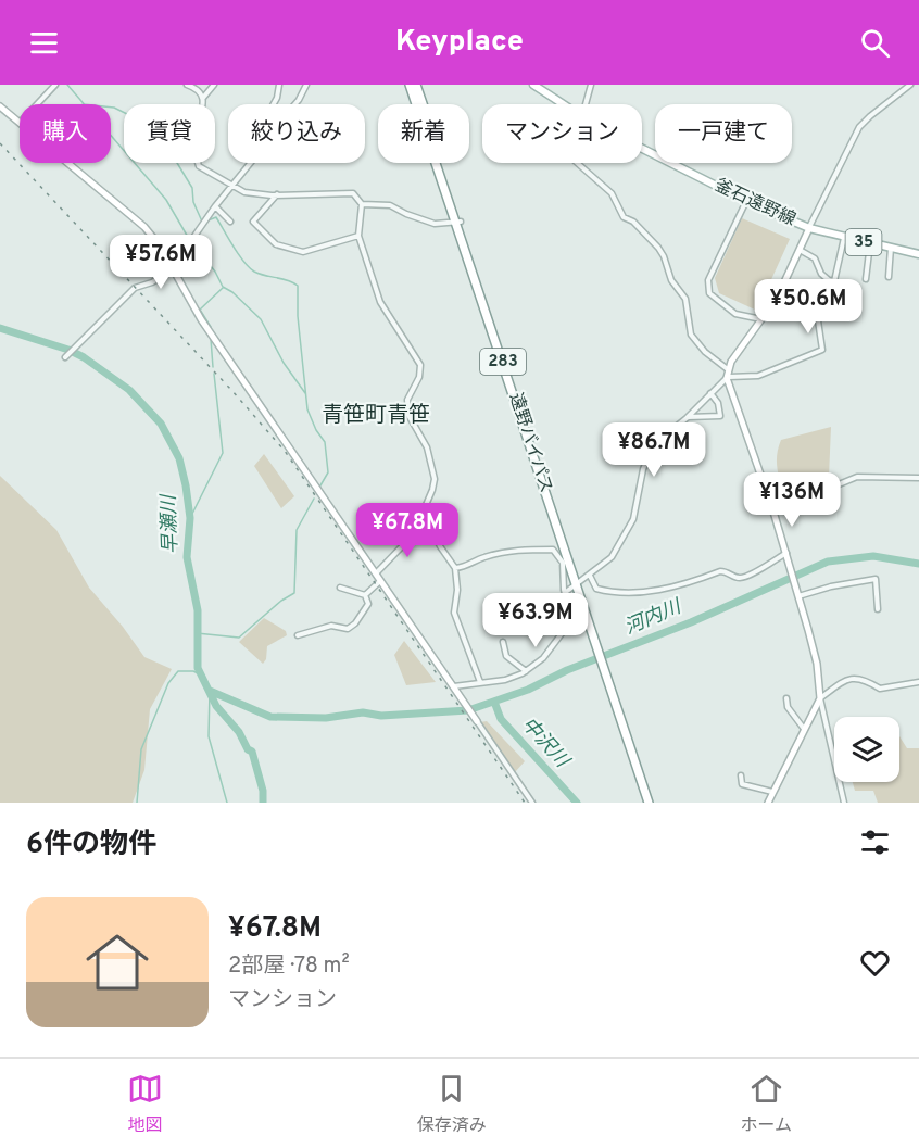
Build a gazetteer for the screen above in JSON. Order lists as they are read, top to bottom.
{
  "streets": {
    "highway": ["283", "遠野バイパス"],
    "main road": ["釜石遠野線", "35"]
  },
  "districts": ["青笹町青笹"],
  "water": ["早瀬川", "河内川", "中沢川"],
  "page": {
    "header": "Keyplace",
    "chip": [
      "購入",
      "賃貸",
      "絞り込み",
      "新着",
      "マンション",
      "一戸建て"
    ],
    "price": [
      "¥57.6M",
      "¥50.6M",
      "¥86.7M",
      "¥136M",
      "¥67.8M",
      "¥63.9M"
    ],
    "heading": "6件の物件",
    "list": [
      {
        "name": "¥67.8M",
        "note": "2部屋 · 78 m² · マンション"
      }
    ],
    "tabs": ["地図", "保存済み", "ホーム"]
  }
}
